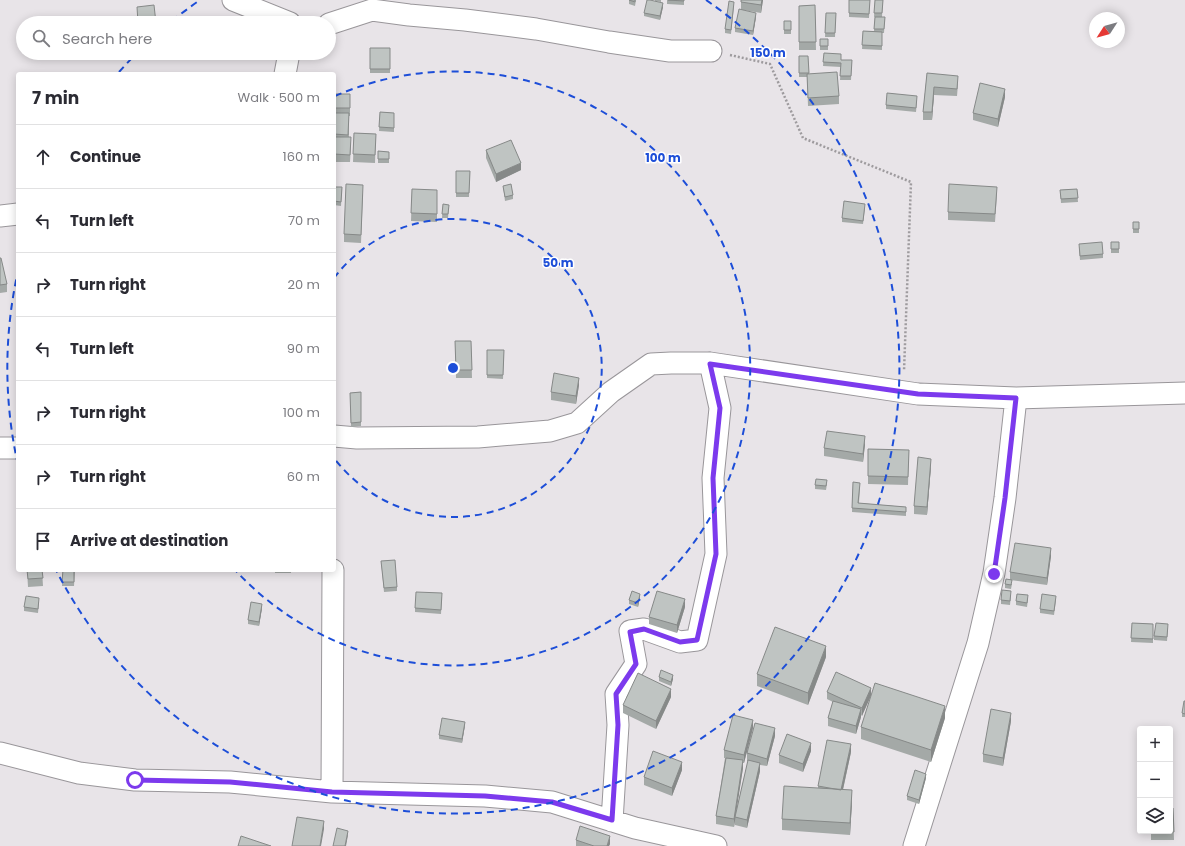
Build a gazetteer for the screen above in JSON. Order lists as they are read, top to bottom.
{
  "north": "bottom left",
  "page": {
    "search": "Search here",
    "heading": ["7 min", "Walk · 500 m"],
    "list": [
      ["Continue", "160 m"],
      ["Turn left", "70 m"],
      ["Turn right", "20 m"],
      ["Turn left", "90 m"],
      ["Turn right", "100 m"],
      ["Turn right", "60 m"],
      "Arrive at destination"
    ],
    "map_buttons": ["+", "−"]
  },
  "rings": ["150 m", "100 m", "50 m"]
}
